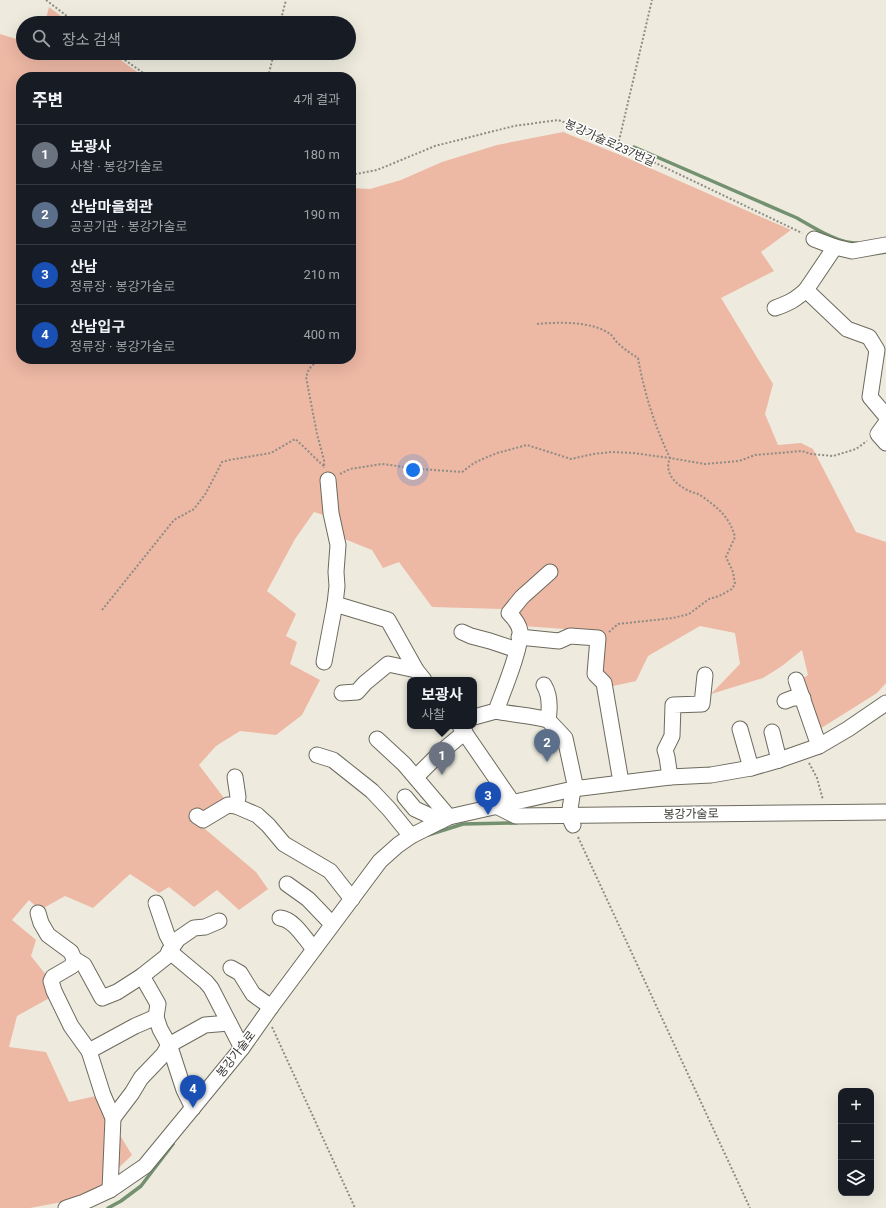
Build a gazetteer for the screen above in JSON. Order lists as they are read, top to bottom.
{
  "streets": {
    "street": ["봉강가술로"],
    "path": ["봉강가술로237번길"]
  },
  "page": {
    "search": "장소 검색",
    "heading": ["주변", "4개 결과"],
    "list": [
      {
        "mark": "1",
        "name": "보광사",
        "note": "사찰 · 봉강가술로",
        "value": "180 m"
      },
      {
        "mark": "2",
        "name": "산남마을회관",
        "note": "공공기관 · 봉강가술로",
        "value": "190 m"
      },
      {
        "mark": "3",
        "name": "산남",
        "note": "정류장 · 봉강가술로",
        "value": "210 m"
      },
      {
        "mark": "4",
        "name": "산남입구",
        "note": "정류장 · 봉강가술로",
        "value": "400 m"
      }
    ],
    "popup": ["보광사", "사찰"],
    "pins": [
      "2",
      "1",
      "3",
      "4"
    ],
    "map_buttons": ["+", "−"]
  }
}
